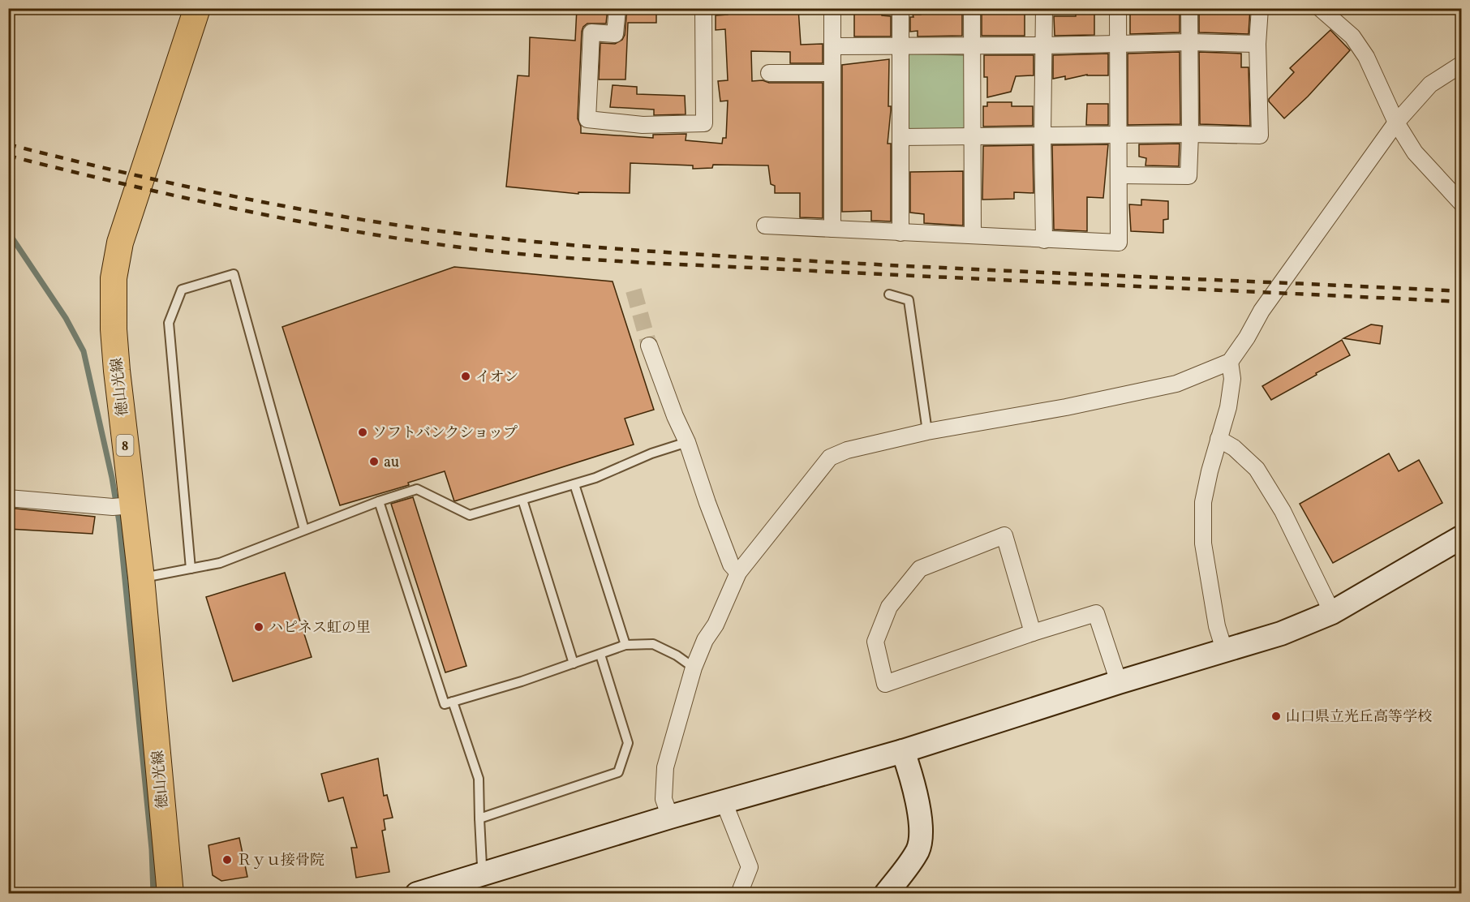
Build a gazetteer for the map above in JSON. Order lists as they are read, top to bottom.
{
  "streets": {
    "main road": ["徳山光線", "8"]
  },
  "places": [
    "イオン",
    "ソフトバンクショップ",
    "au",
    "ハピネス虹の里",
    "山口県立光丘高等学校",
    "Ｒｙｕ接骨院"
  ]
}
